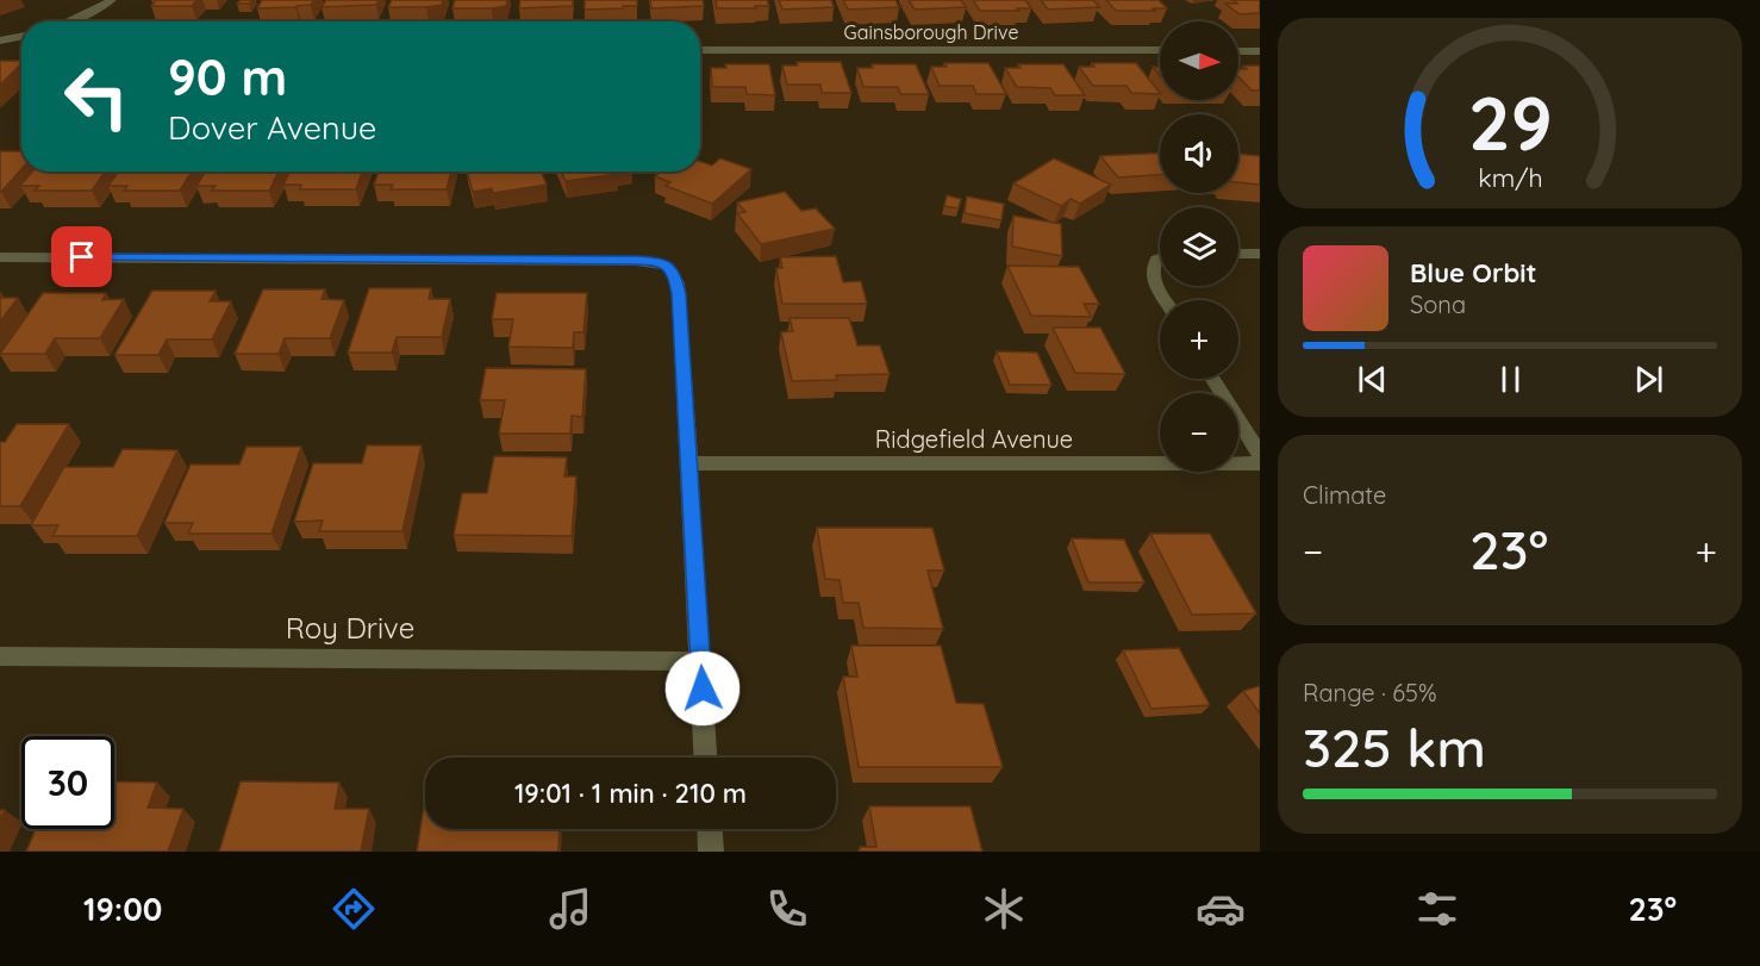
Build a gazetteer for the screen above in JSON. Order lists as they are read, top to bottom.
{
  "streets": {
    "street": ["Gainsborough Drive", "Ridgefield Avenue", "Roy Drive"]
  },
  "north": "right",
  "page": {
    "map_buttons": ["+", "−"],
    "turn": ["90 m", "Dover Avenue"],
    "song": ["Blue Orbit", "Sona"],
    "tile": [
      "Climate",
      ["Range · 65%", "325 km"]
    ],
    "heat": ["−", "23°", "+"],
    "limit": "30",
    "trip": "19:01 · 1 min · 210 m",
    "tabs": ["19:00", "23°"],
    "gauge": ["29", "km/h"]
  }
}
